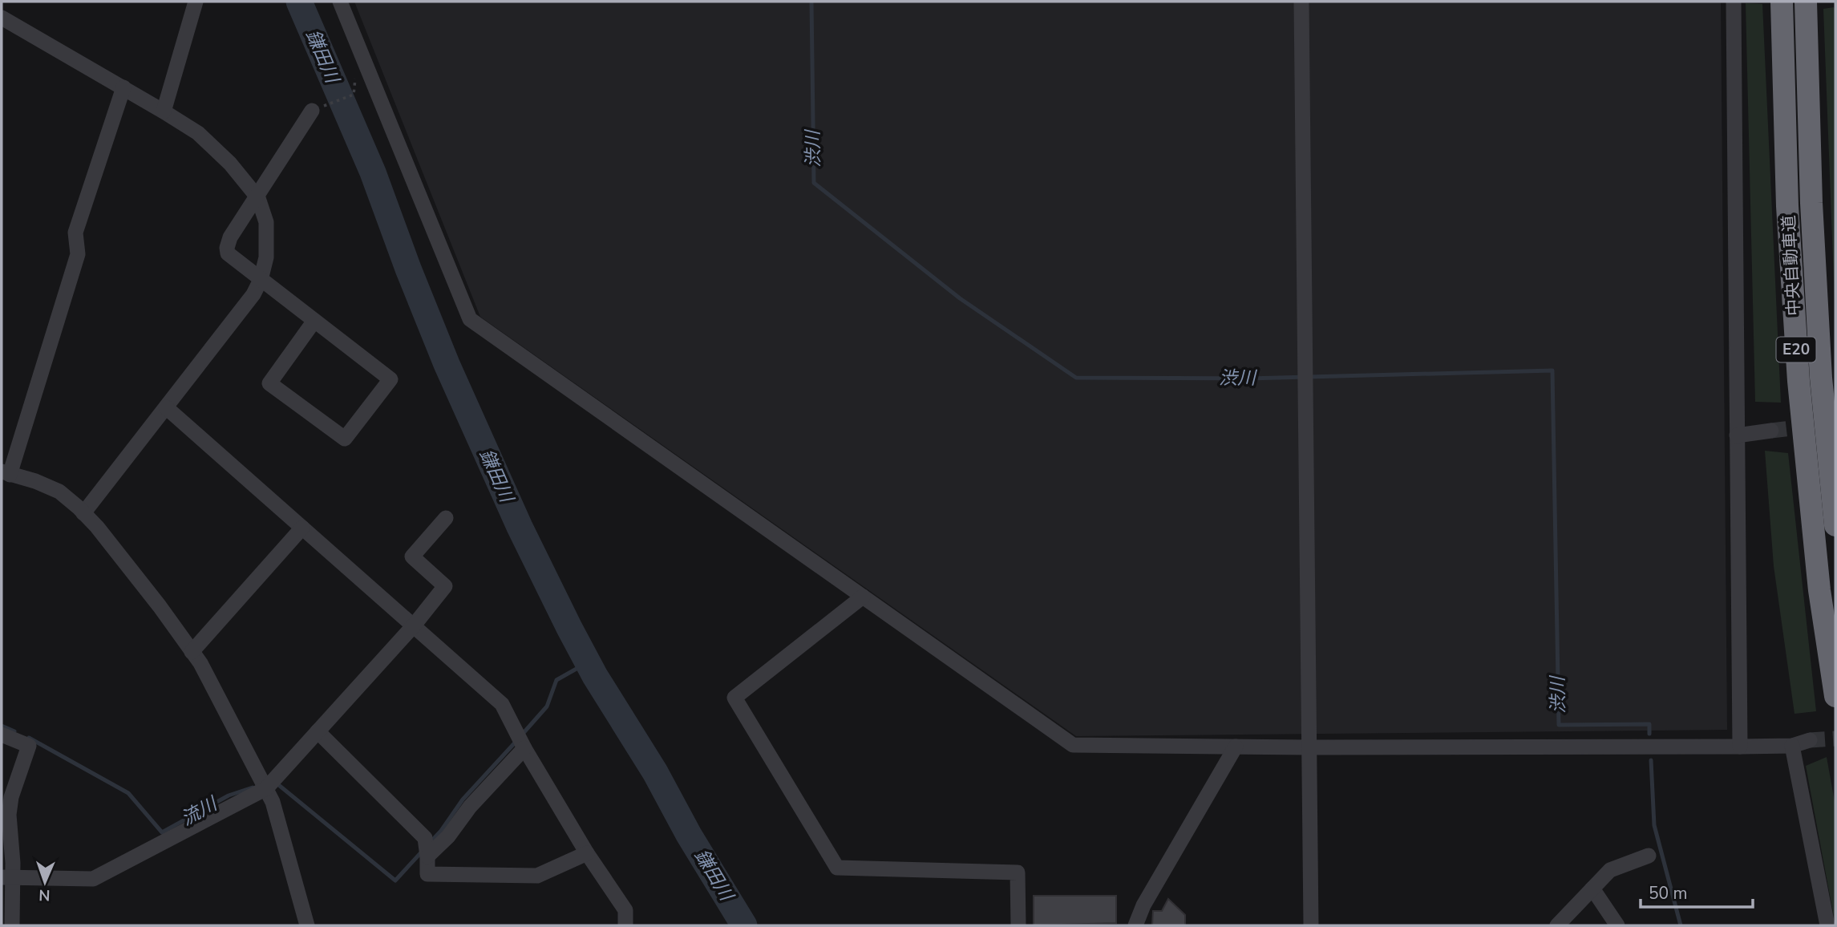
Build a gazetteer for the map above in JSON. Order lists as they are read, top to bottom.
{
  "streets": {
    "highway": ["中央自動車道", "E20"]
  },
  "water": ["鎌田川", "渋川", "流川"],
  "scale_bar": "50 m",
  "north": "bottom"
}
